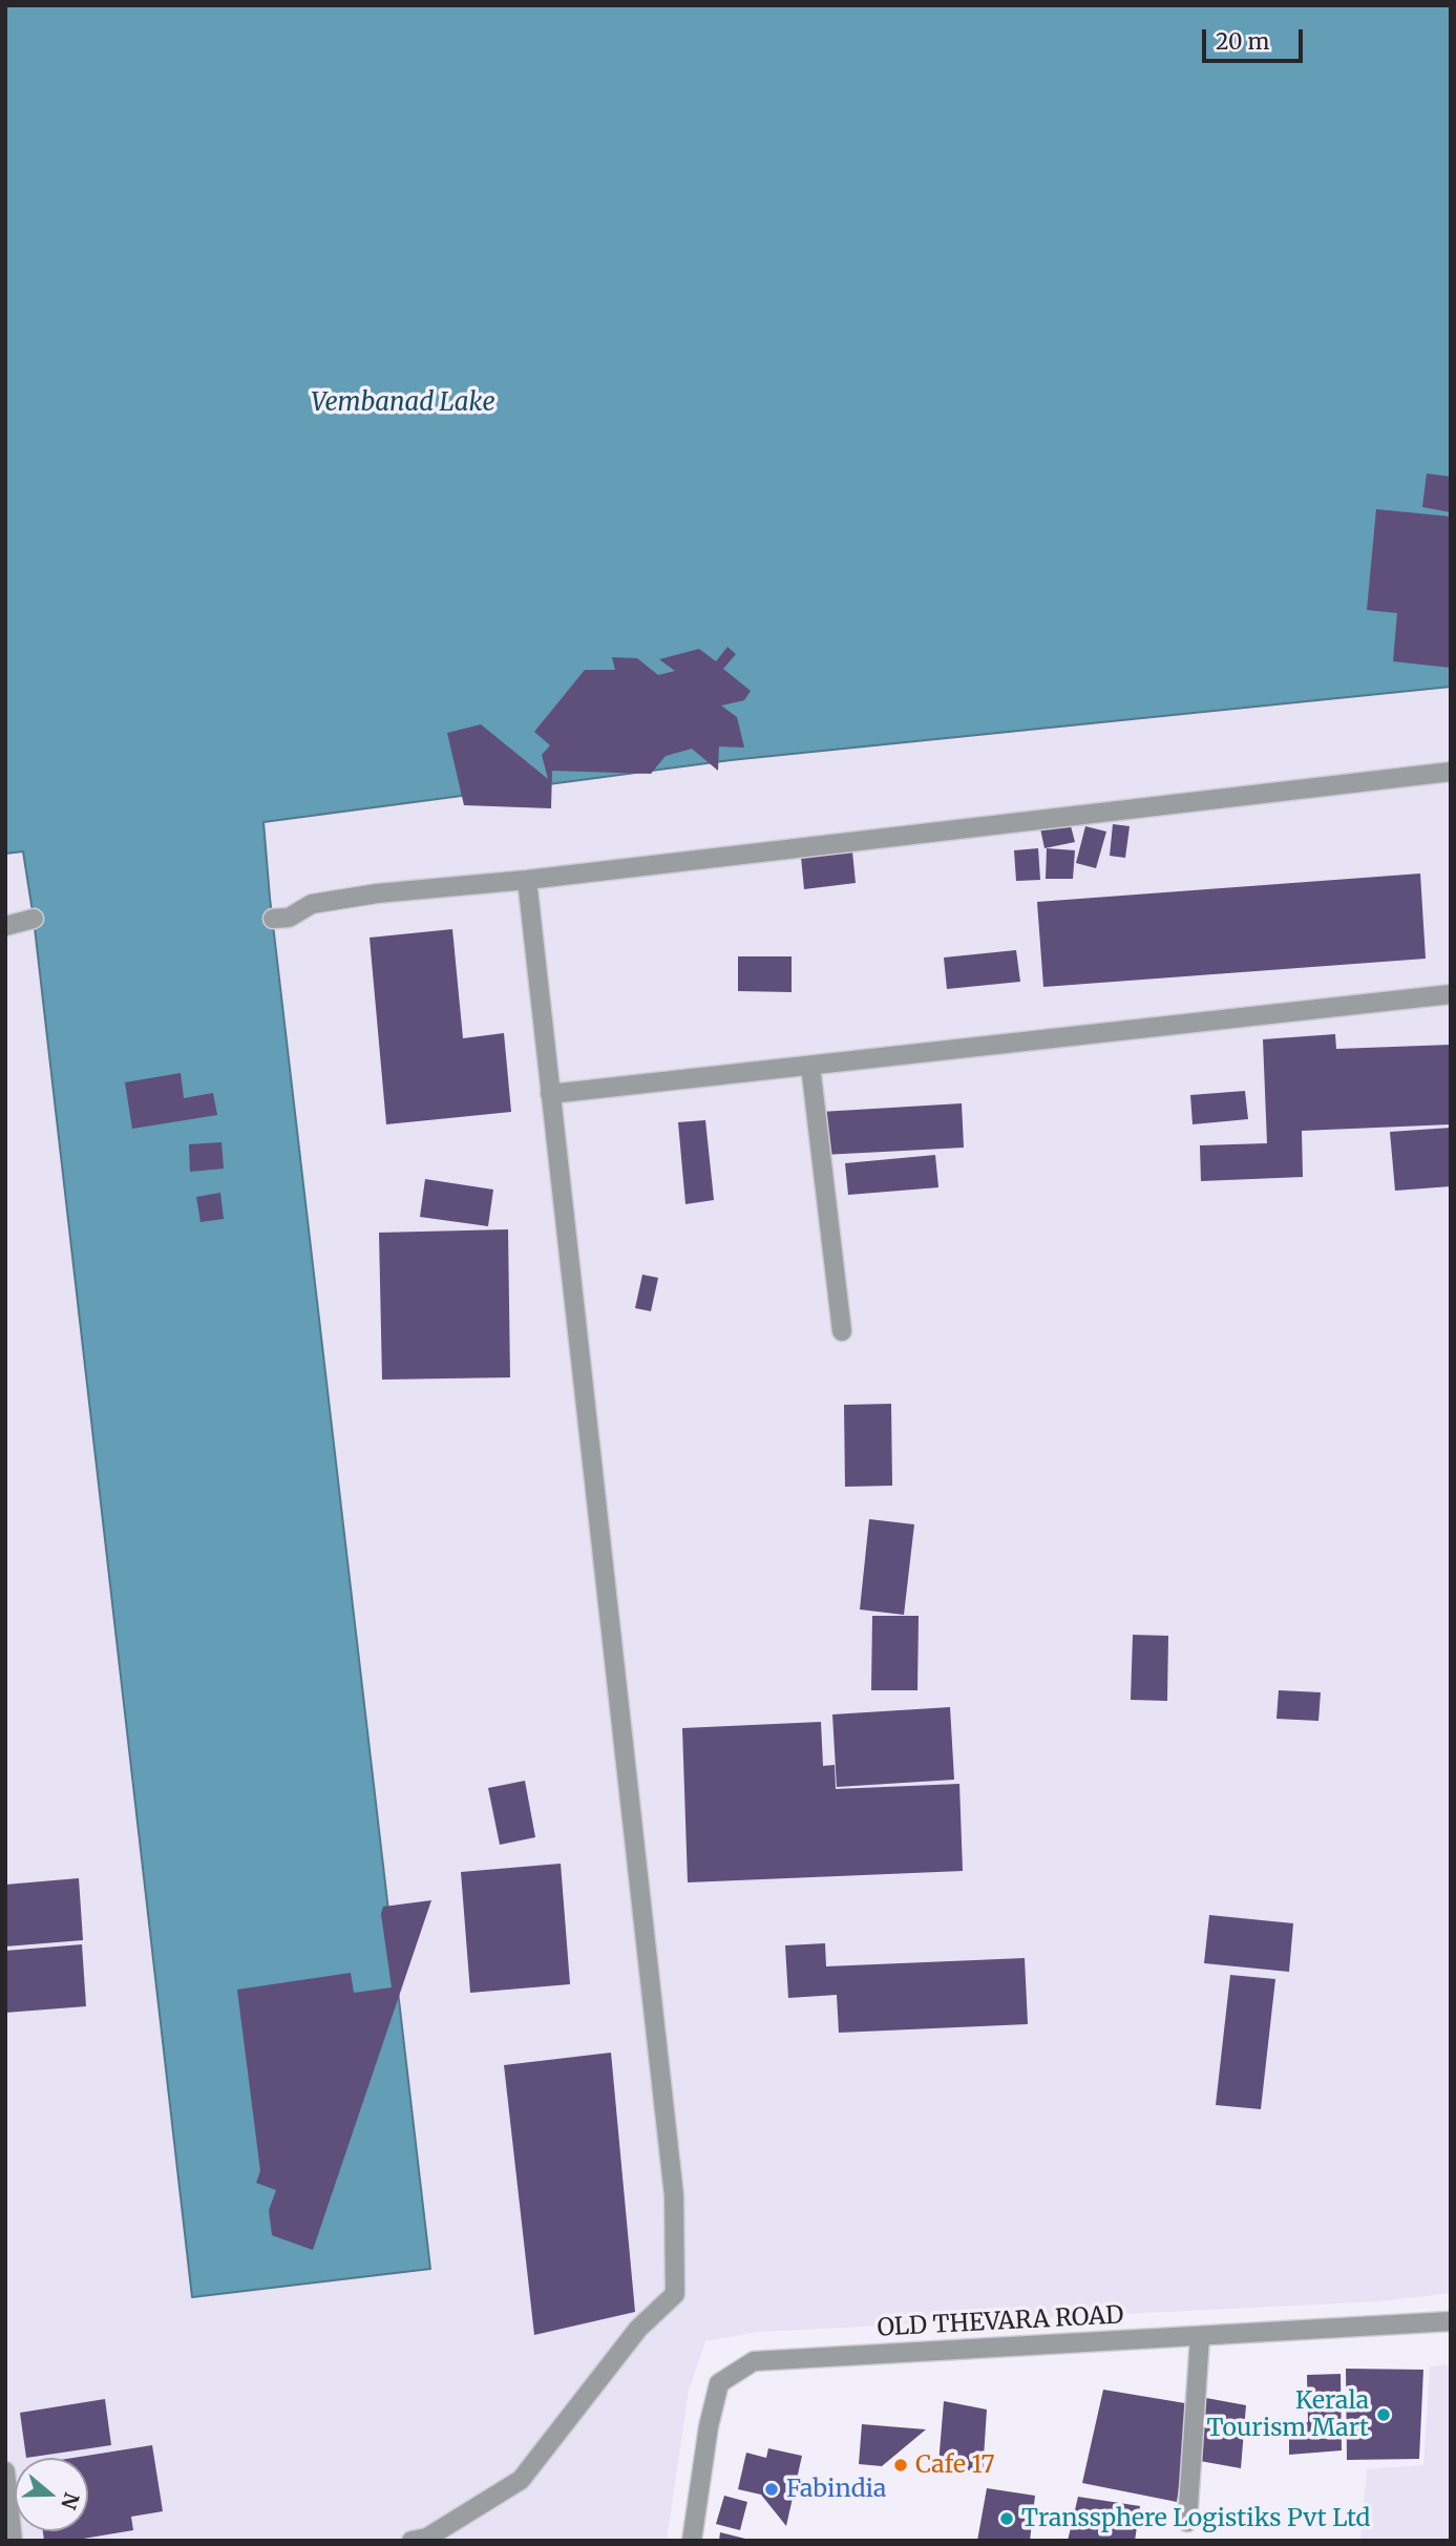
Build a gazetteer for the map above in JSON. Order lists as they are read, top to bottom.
{
  "streets": {
    "street": ["OLD THEVARA ROAD"]
  },
  "water": ["Vembanad Lake"],
  "places": [
    "Kerala Tourism Mart",
    "Cafe 17",
    "Fabindia",
    "Transsphere Logistiks Pvt Ltd"
  ],
  "scale_bar": "20 m",
  "north": "right"
}
